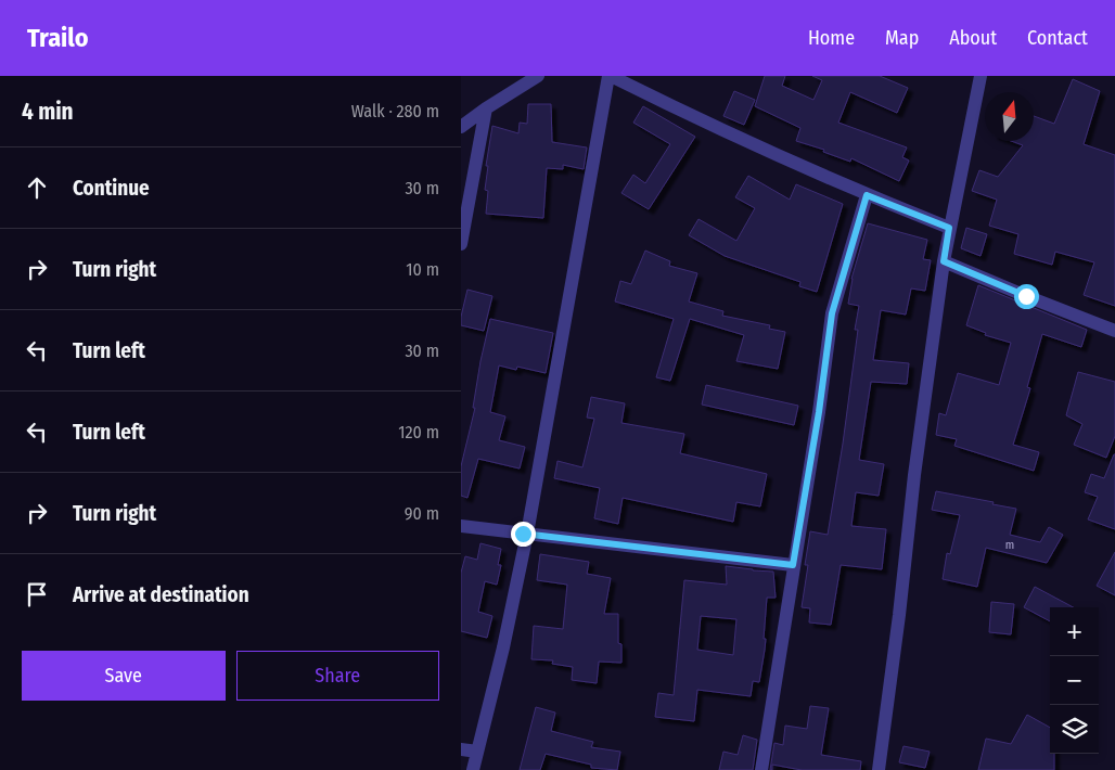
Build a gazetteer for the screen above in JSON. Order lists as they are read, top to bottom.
{
  "house_numbers": ["m"],
  "north": "top",
  "page": {
    "header": "Trailo",
    "nav": [
      "Home",
      "Map",
      "About",
      "Contact"
    ],
    "heading": ["4 min", "Walk · 280 m"],
    "list": [
      ["Continue", "30 m"],
      ["Turn right", "10 m"],
      ["Turn left", "30 m"],
      ["Turn left", "120 m"],
      ["Turn right", "90 m"],
      "Arrive at destination"
    ],
    "map_buttons": ["+", "−"],
    "buttons": ["Save", "Share"]
  }
}
